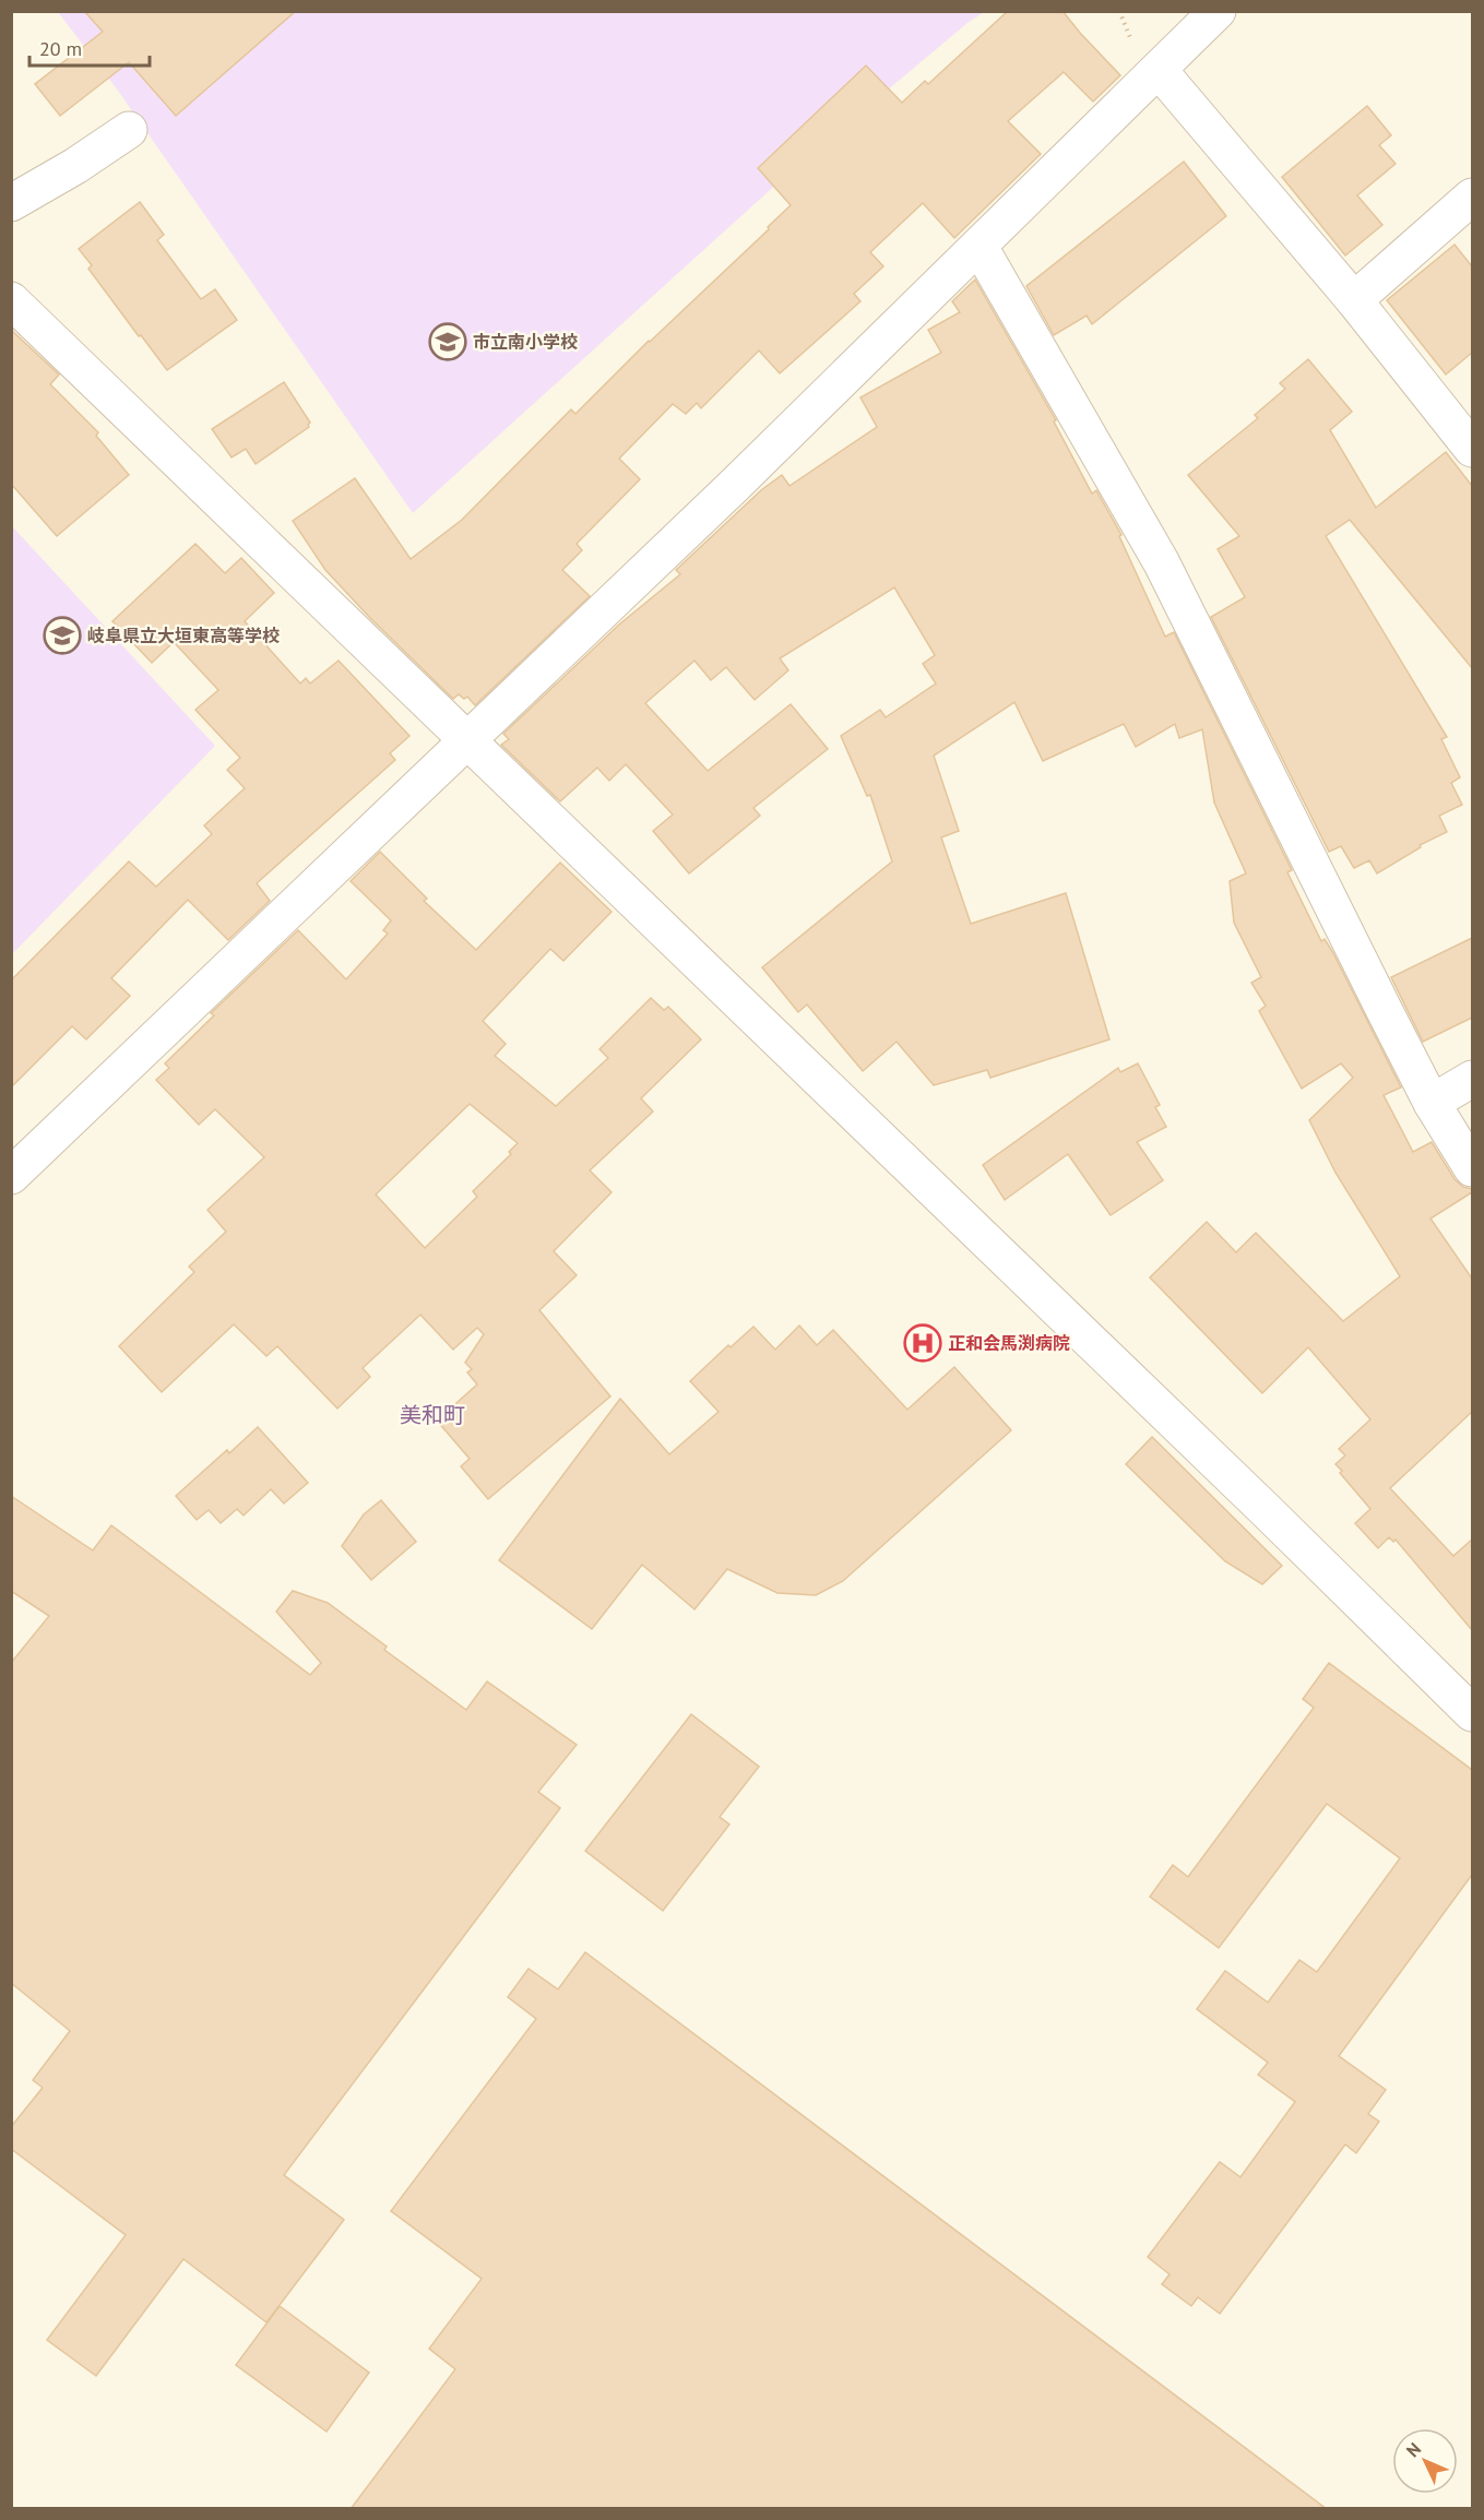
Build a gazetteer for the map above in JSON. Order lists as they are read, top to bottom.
{
  "districts": ["美和町"],
  "places": {
    "school or university": ["市立南小学校", "岐阜県立大垣東高等学校"],
    "hospital": ["正和会馬渕病院"]
  },
  "scale_bar": "20 m",
  "north": "top left"
}
